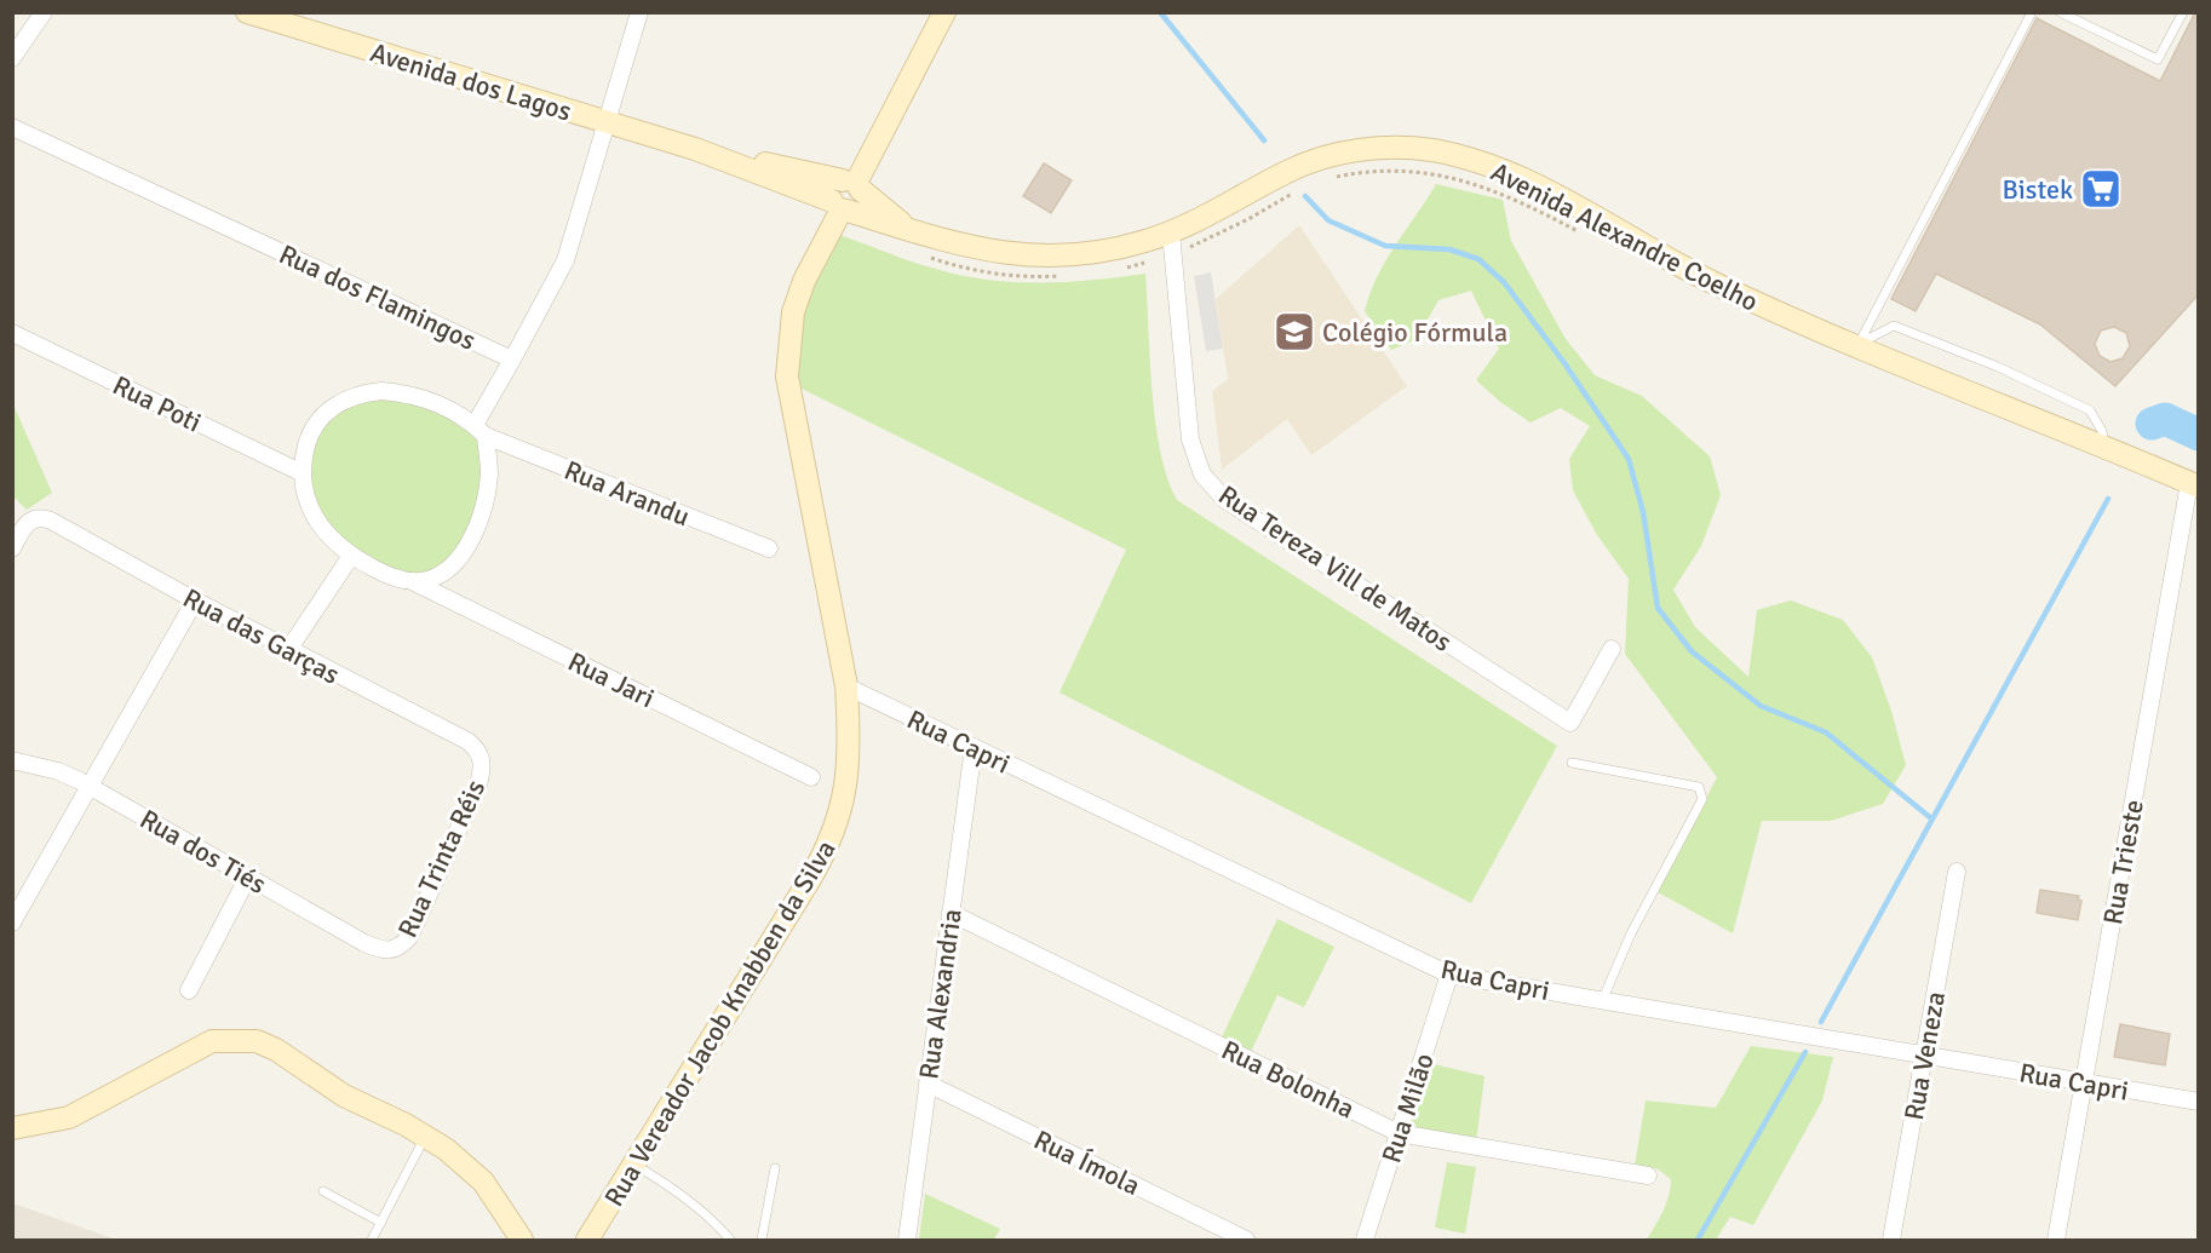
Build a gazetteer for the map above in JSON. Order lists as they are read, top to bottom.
{
  "streets": {
    "main road": ["Avenida dos Lagos", "Avenida Alexandre Coelho", "Rua Vereador Jacob Knabben da Silva"],
    "street": [
      "Rua dos Flamingos",
      "Rua Poti",
      "Rua Arandu",
      "Rua Tereza Vill de Matos",
      "Rua das Garças",
      "Rua Jari",
      "Rua Capri",
      "Rua dos Tiés",
      "Rua Trinta Réis",
      "Rua Trieste",
      "Rua Alexandria",
      "Rua Veneza",
      "Rua Bolonha",
      "Rua Milão",
      "Rua Ímola"
    ]
  },
  "crossings": [
    ["Avenida dos Lagos", "Avenida Alexandre Coelho"],
    ["Avenida dos Lagos", "Rua Vereador Jacob Knabben da Silva"],
    ["Avenida Alexandre Coelho", "Rua Tereza Vill de Matos"],
    ["Avenida Alexandre Coelho", "Rua Trieste"],
    ["Avenida Alexandre Coelho", "Rua Vereador Jacob Knabben da Silva"],
    ["Rua Poti", "Rua Arandu"],
    ["Rua Poti", "Rua Jari"],
    ["Rua Arandu", "Rua Jari"],
    ["Rua das Garças", "Rua Trinta Réis"],
    ["Rua Capri", "Rua Trieste"],
    ["Rua Capri", "Rua Alexandria"],
    ["Rua Capri", "Rua Vereador Jacob Knabben da Silva"],
    ["Rua Capri", "Rua Veneza"],
    ["Rua Capri", "Rua Milão"],
    ["Rua dos Tiés", "Rua Trinta Réis"],
    ["Rua Alexandria", "Rua Bolonha"],
    ["Rua Alexandria", "Rua Ímola"],
    ["Rua Bolonha", "Rua Milão"]
  ],
  "places": {
    "supermarket": ["Bistek"],
    "school or university": ["Colégio Fórmula"]
  }
}
